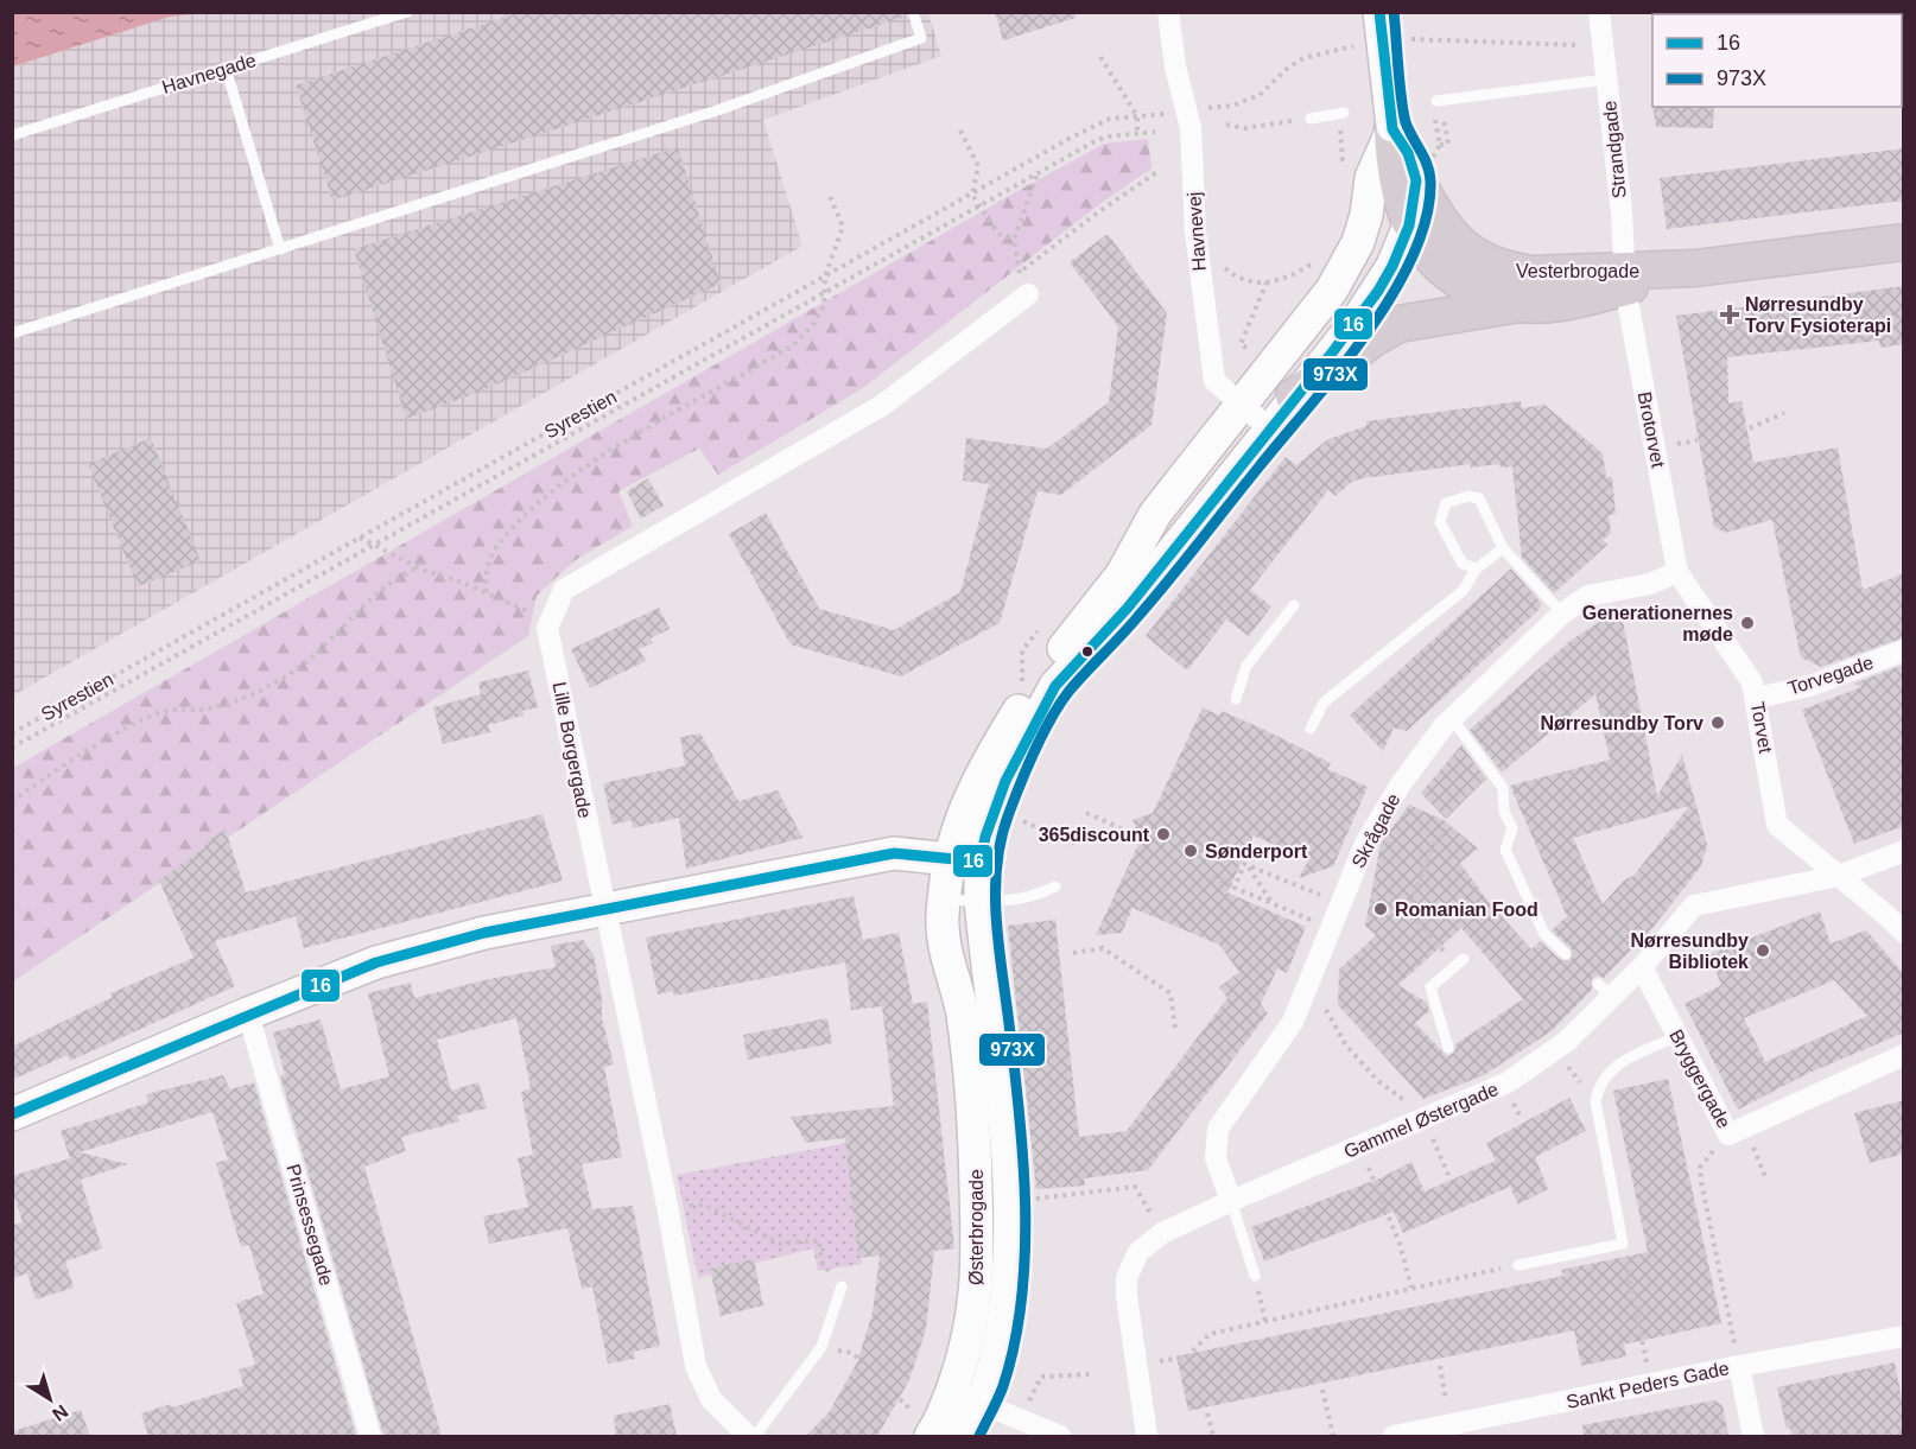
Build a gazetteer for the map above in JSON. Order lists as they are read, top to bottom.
{
  "streets": {
    "main road": ["Vesterbrogade", "Østerbrogade"],
    "street": [
      "Strandgade",
      "Havnevej",
      "Brotorvet",
      "Torvegade",
      "Torvet",
      "Lille Borgergade",
      "Skrågade",
      "Bryggergade",
      "Gammel Østergade",
      "Prinsessegade",
      "Sankt Peders Gade"
    ],
    "lane": ["Havnegade"],
    "path": ["Syrestien"]
  },
  "crossings": [
    ["Strandgade", "Vesterbrogade"],
    ["Strandgade", "Brotorvet"],
    ["Havnevej", "Østerbrogade"],
    ["Vesterbrogade", "Brotorvet"],
    ["Vesterbrogade", "Østerbrogade"],
    ["Brotorvet", "Torvet"],
    ["Brotorvet", "Skrågade"],
    ["Torvegade", "Torvet"],
    ["Torvet", "Skrågade"],
    ["Torvet", "Gammel Østergade"],
    ["Skrågade", "Gammel Østergade"],
    ["Bryggergade", "Gammel Østergade"]
  ],
  "places": {
    "health": ["Nørresundby Torv Fysioterapi"],
    "other": [
      "Generationernes møde",
      "Nørresundby Torv",
      "365discount",
      "Sønderport",
      "Romanian Food",
      "Nørresundby Bibliotek"
    ]
  },
  "lines": ["transit line 16", "transit line 973X"],
  "legend": ["16", "973X"],
  "north": "bottom right"
}
